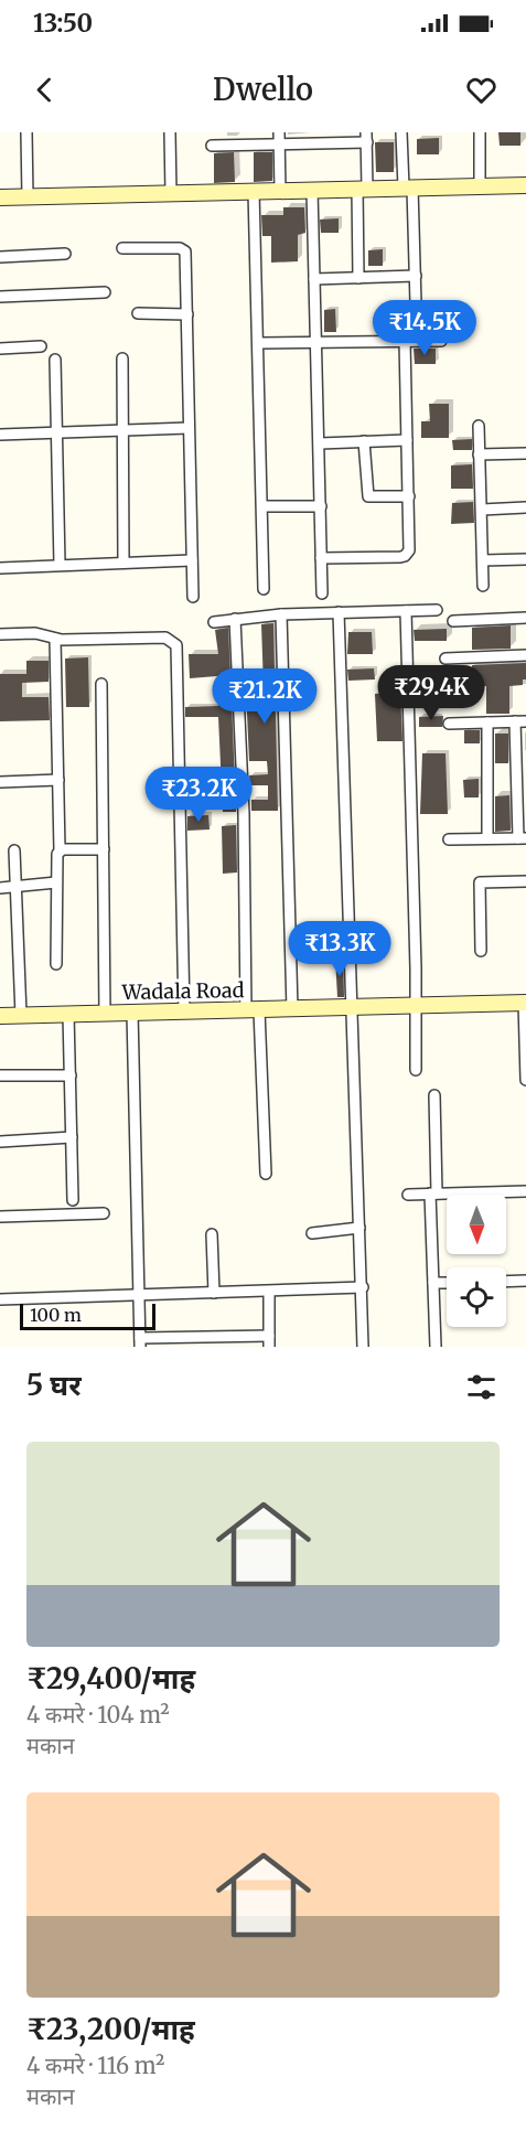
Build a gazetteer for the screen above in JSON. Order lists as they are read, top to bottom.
{
  "streets": {
    "street": ["Wadala Road"]
  },
  "scale_bar": "100 m",
  "north": "bottom",
  "page": {
    "status": "13:50",
    "header": "Dwello",
    "price": [
      "₹14.5K",
      "₹29.4K",
      "₹21.2K",
      "₹23.2K",
      "₹13.3K"
    ],
    "scale": "100 m",
    "heading": "5 घर",
    "list": [
      {
        "name": "₹29,400/माह",
        "note": "4 कमरे · 104 m² · मकान"
      },
      {
        "name": "₹23,200/माह",
        "note": "4 कमरे · 116 m² · मकान"
      }
    ]
  }
}
